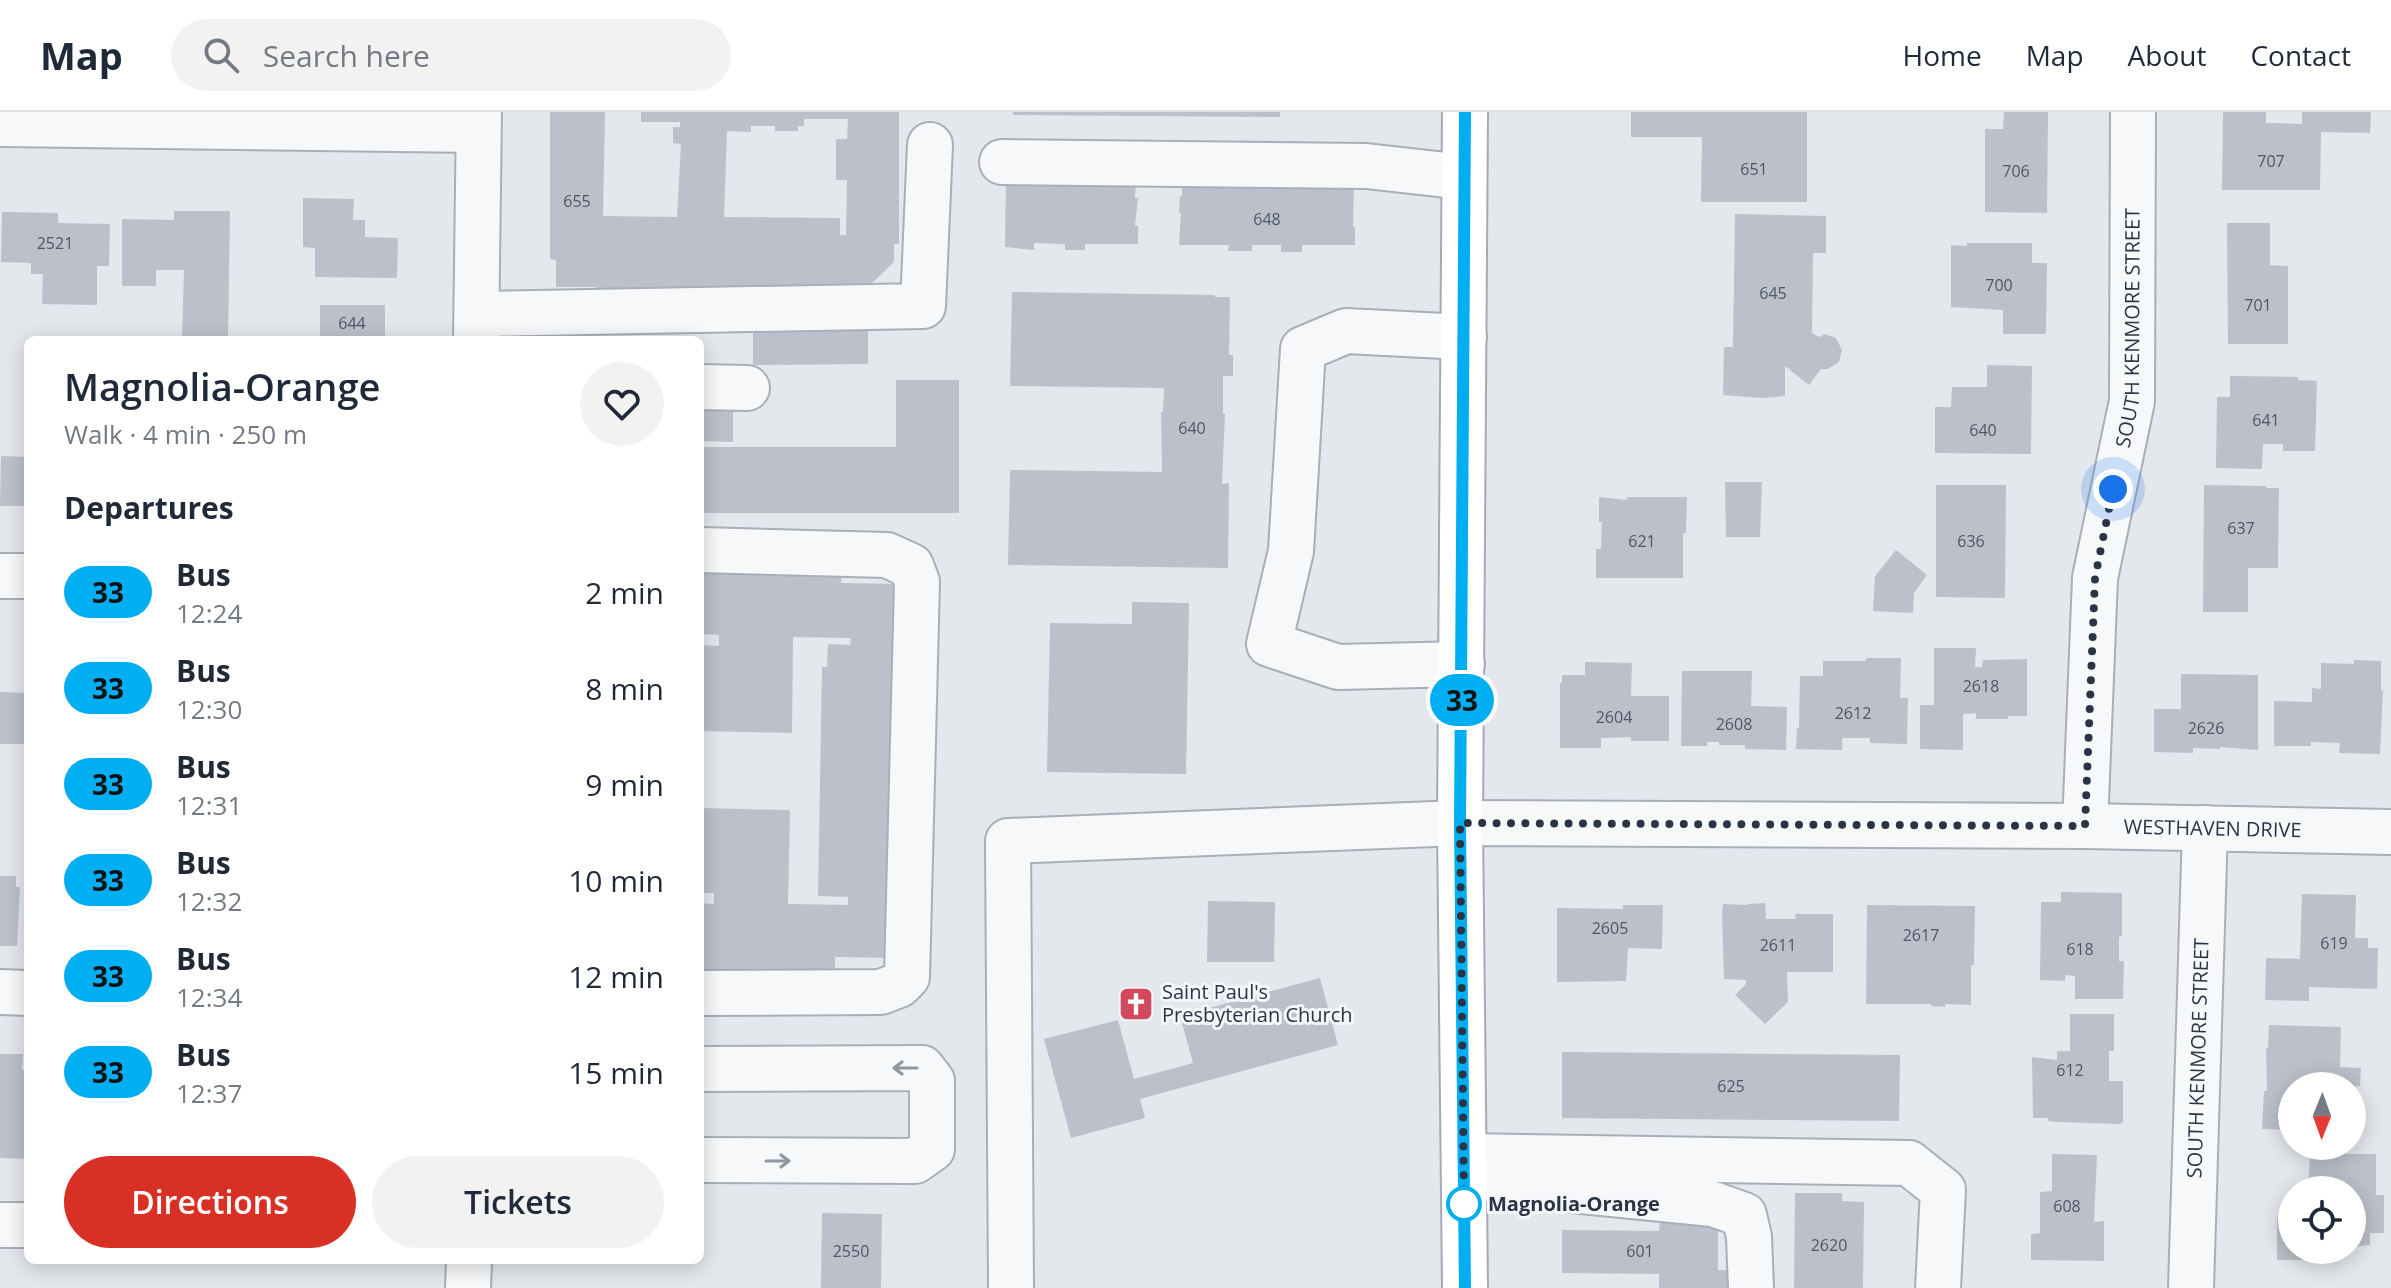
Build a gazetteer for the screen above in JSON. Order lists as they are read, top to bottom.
{
  "streets": {
    "street": ["SOUTH KENMORE STREET", "WESTHAVEN DRIVE"]
  },
  "crossings": [
    ["SOUTH KENMORE STREET", "WESTHAVEN DRIVE"]
  ],
  "places": {
    "church": ["Saint Paul's Presbyterian Church"],
    "other": ["Magnolia-Orange"]
  },
  "lines": ["bus line 33"],
  "house_numbers": [
    "707",
    "651",
    "706",
    "655",
    "648",
    "2521",
    "700",
    "645",
    "701",
    "644",
    "641",
    "640",
    "640",
    "637",
    "621",
    "636",
    "2618",
    "2612",
    "2604",
    "2608",
    "2626",
    "2605",
    "2617",
    "619",
    "2611",
    "618",
    "612",
    "625",
    "608",
    "2620",
    "2550",
    "601"
  ],
  "north": "bottom",
  "page": {
    "header": "Map",
    "search": "Search here",
    "nav": [
      "Home",
      "Map",
      "About",
      "Contact"
    ],
    "on_map": "33",
    "heading": [
      ["Magnolia-Orange", "Walk · 4 min · 250 m"],
      "Departures"
    ],
    "list": [
      {
        "mark": "33",
        "name": "Bus",
        "note": "12:24",
        "value": "2 min"
      },
      {
        "mark": "33",
        "name": "Bus",
        "note": "12:30",
        "value": "8 min"
      },
      {
        "mark": "33",
        "name": "Bus",
        "note": "12:31",
        "value": "9 min"
      },
      {
        "mark": "33",
        "name": "Bus",
        "note": "12:32",
        "value": "10 min"
      },
      {
        "mark": "33",
        "name": "Bus",
        "note": "12:34",
        "value": "12 min"
      },
      {
        "mark": "33",
        "name": "Bus",
        "note": "12:37",
        "value": "15 min"
      }
    ],
    "buttons": ["Directions", "Tickets"]
  }
}
